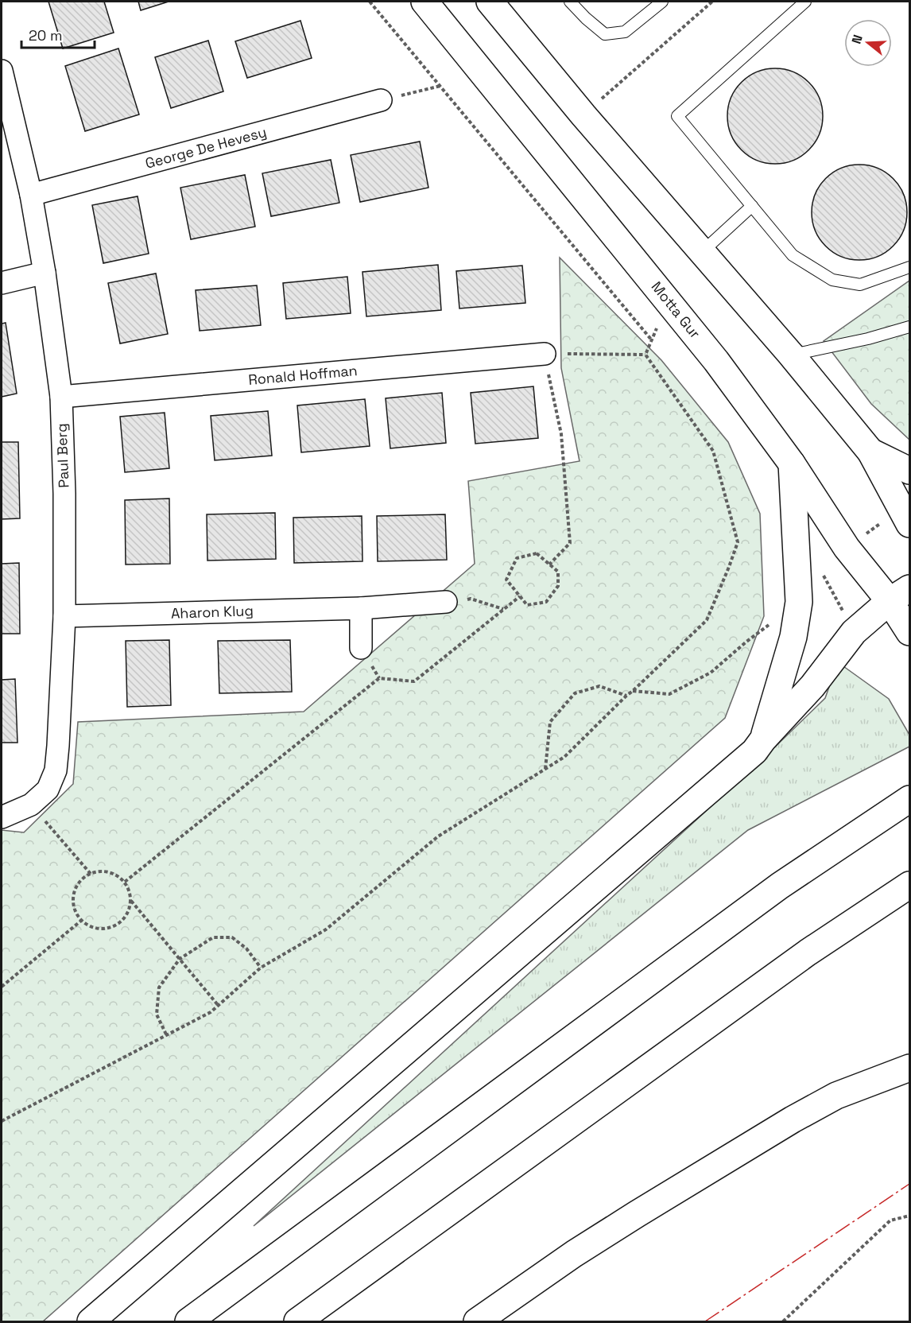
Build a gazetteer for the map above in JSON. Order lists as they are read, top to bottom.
{
  "streets": {
    "main road": ["Motta Gur"],
    "street": [
      "George De Hevesy",
      "Ronald Hoffman",
      "Paul Berg",
      "Aharon Klug"
    ]
  },
  "crossings": [
    ["George De Hevesy", "Paul Berg"],
    ["Ronald Hoffman", "Paul Berg"],
    ["Paul Berg", "Aharon Klug"]
  ],
  "scale_bar": "20 m",
  "north": "left"
}
